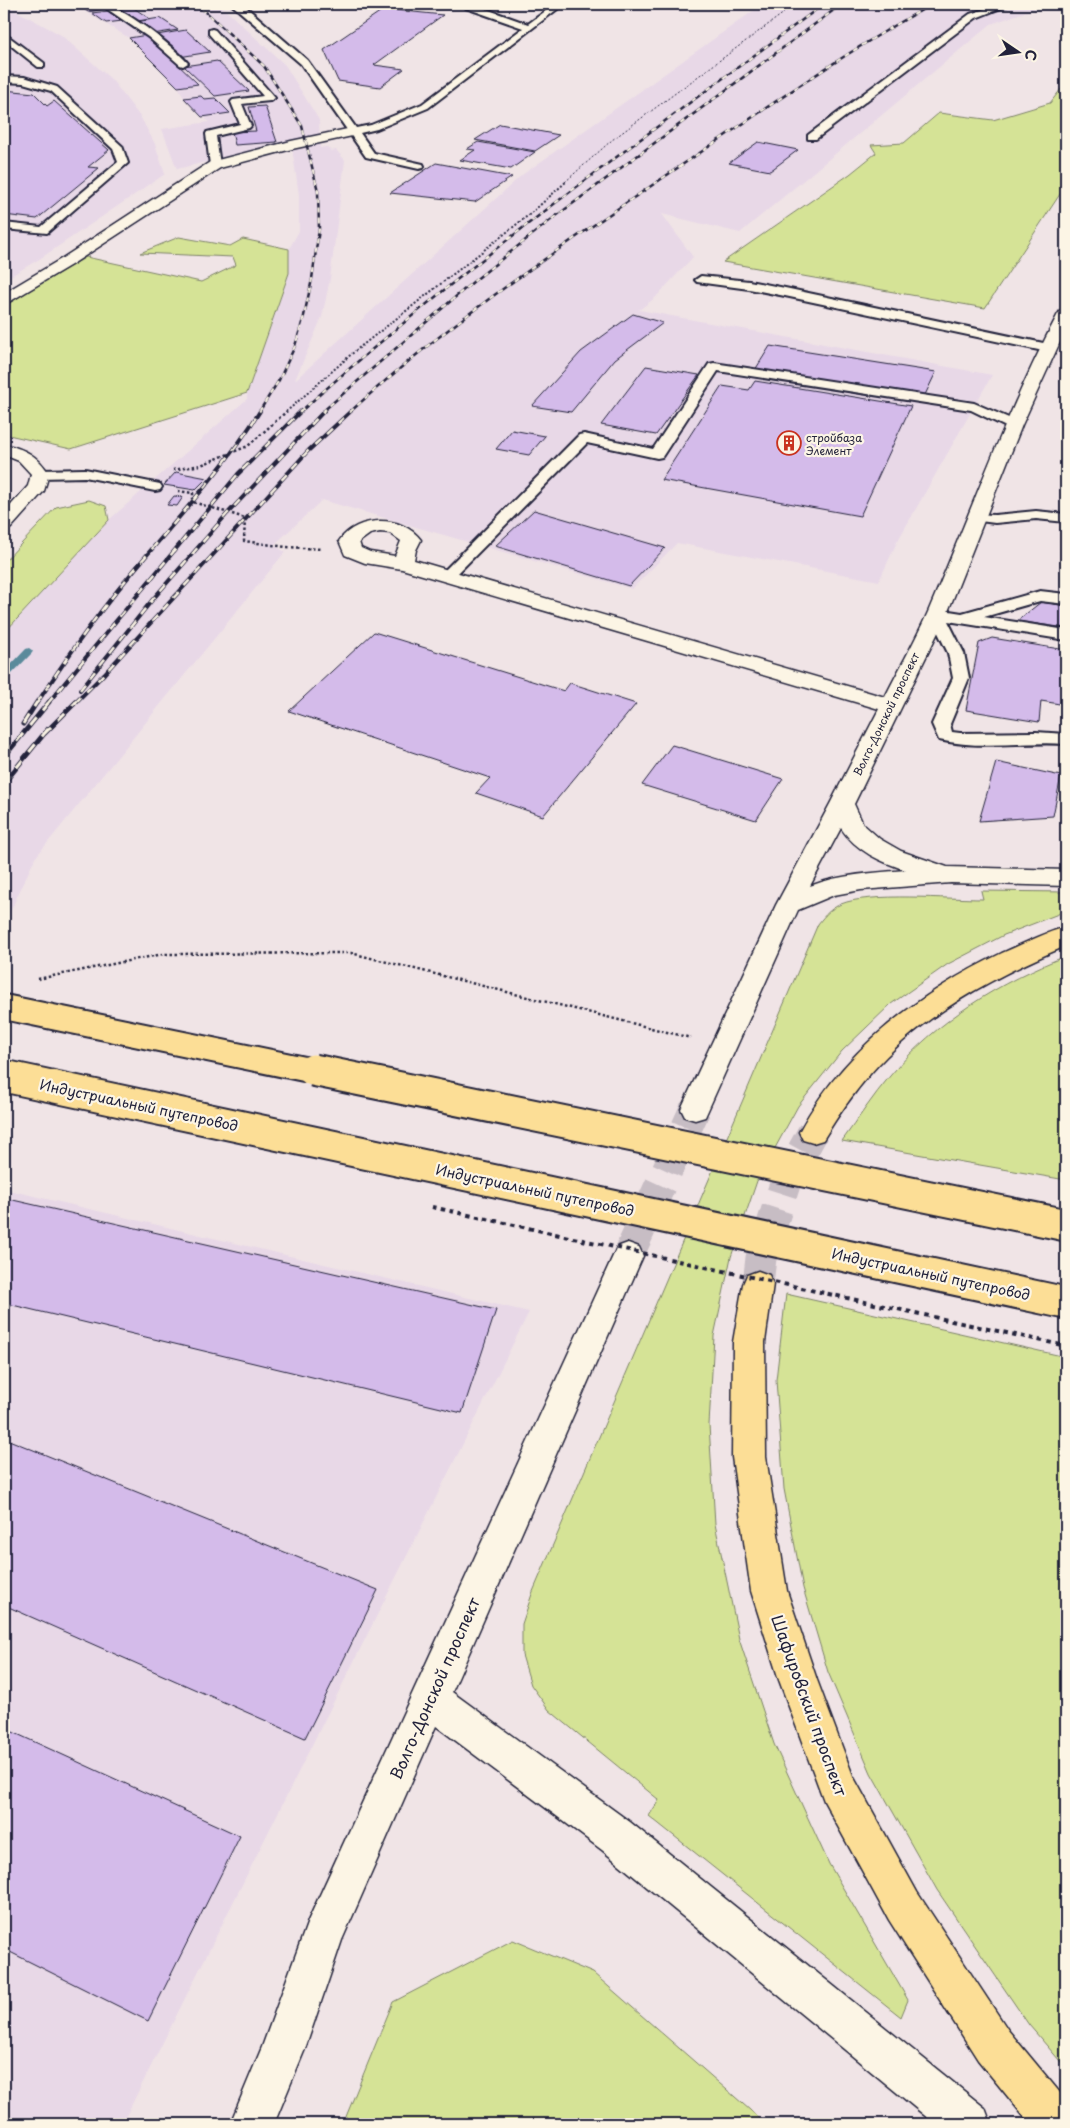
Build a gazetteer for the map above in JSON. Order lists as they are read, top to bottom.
{
  "streets": {
    "main road": ["Индустриальный путепровод", "Шафировский проспект"],
    "street": ["Волго-Донской проспект"]
  },
  "places": {
    "building": ["стройбаза Элемент"]
  },
  "north": "right"
}
